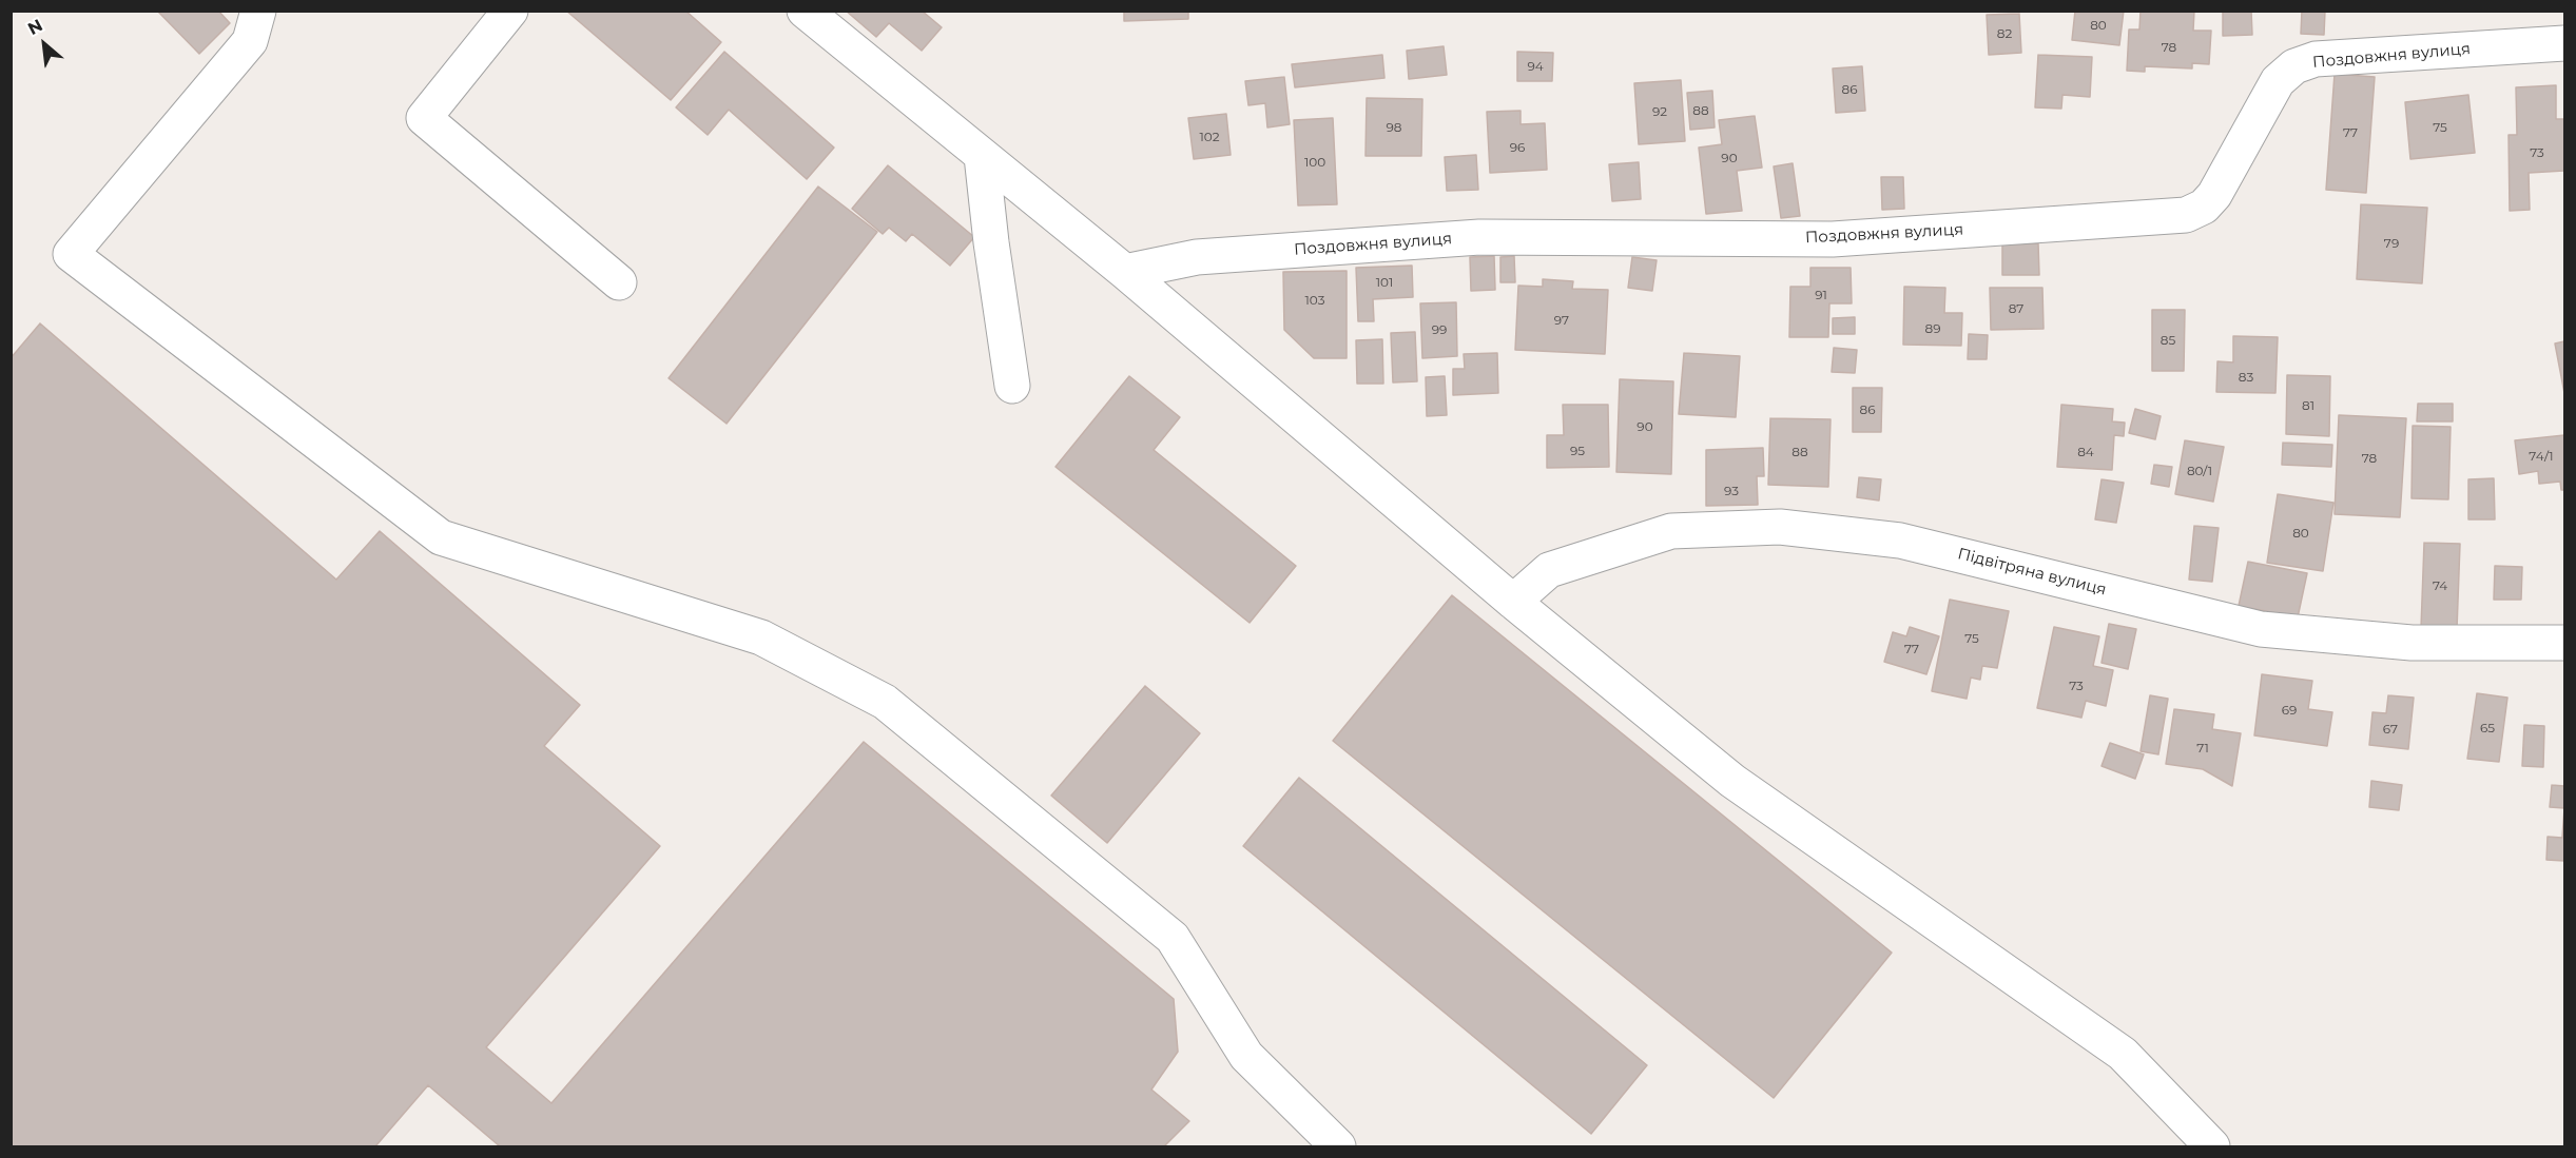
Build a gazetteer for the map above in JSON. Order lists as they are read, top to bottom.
{
  "streets": {
    "street": ["Поздовжня вулиця", "Підвітряна вулиця"]
  },
  "house_numbers": [
    "80",
    "82",
    "78",
    "94",
    "86",
    "88",
    "92",
    "98",
    "75",
    "77",
    "102",
    "96",
    "73",
    "90",
    "100",
    "79",
    "101",
    "91",
    "103",
    "87",
    "97",
    "89",
    "99",
    "85",
    "83",
    "81",
    "86",
    "90",
    "95",
    "88",
    "84",
    "74/1",
    "78",
    "80/1",
    "93",
    "80",
    "74",
    "75",
    "77",
    "73",
    "69",
    "65",
    "67",
    "71"
  ],
  "north": "top left"
}
